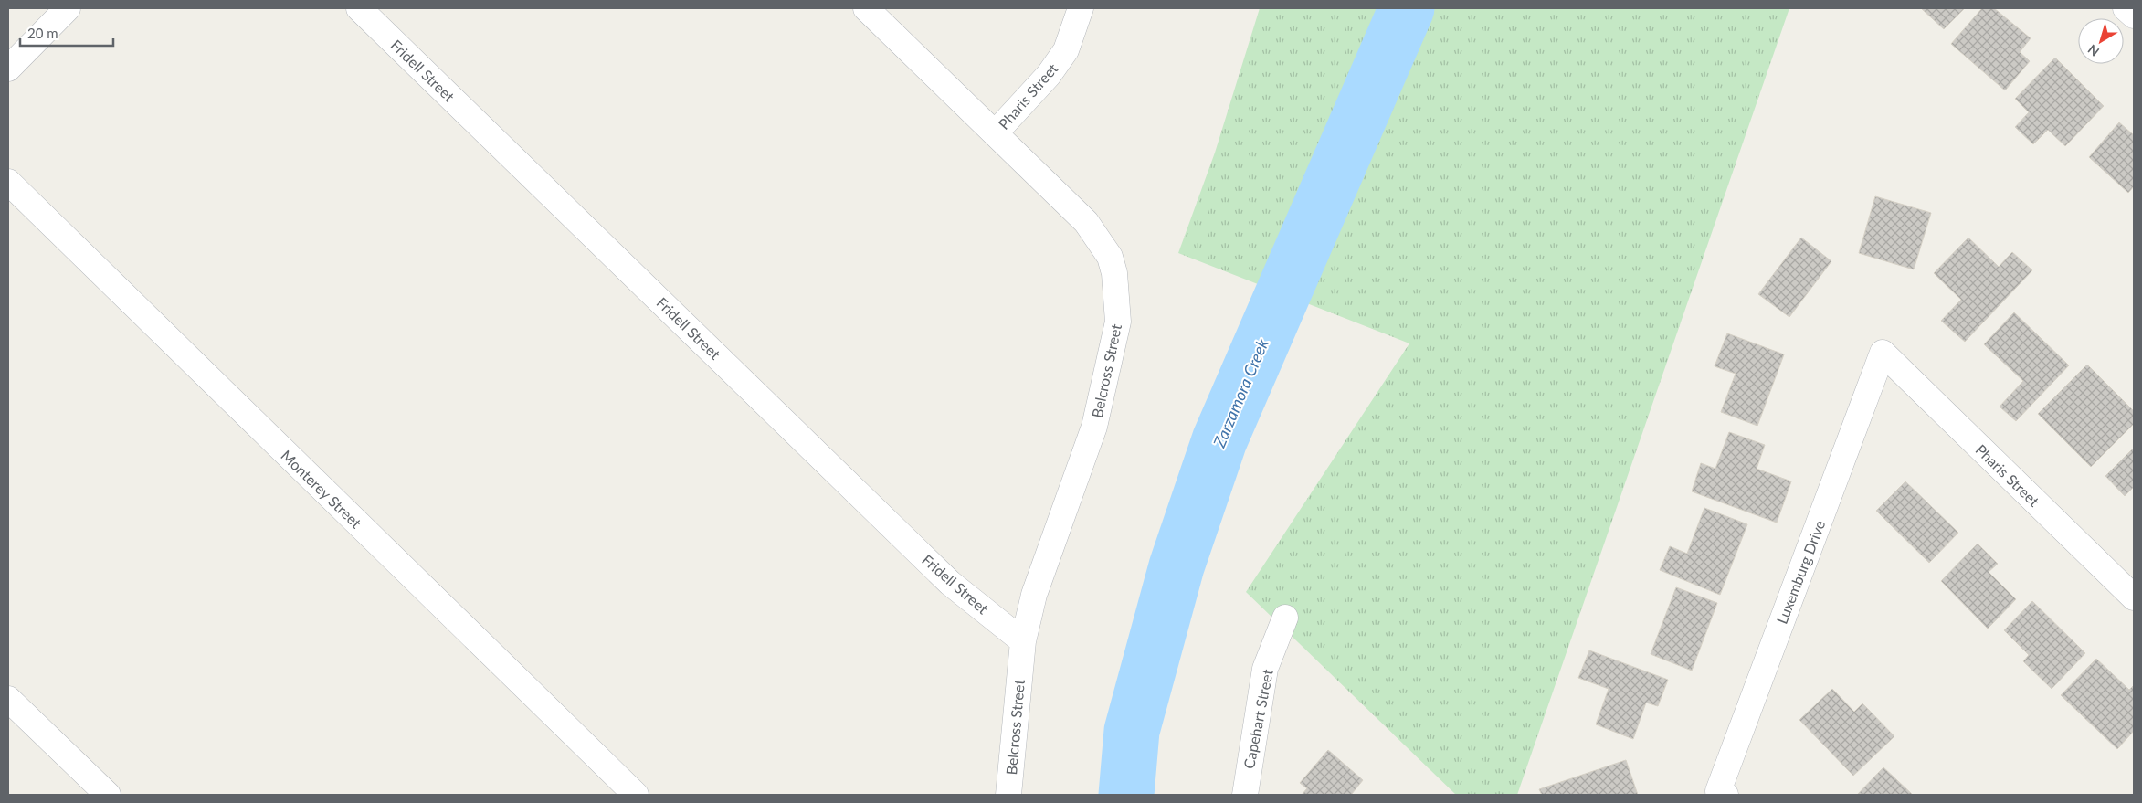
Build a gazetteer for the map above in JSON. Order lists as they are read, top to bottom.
{
  "streets": {
    "street": [
      "Fridell Street",
      "Pharis Street",
      "Belcross Street",
      "Monterey Street",
      "Luxemburg Drive",
      "Capehart Street"
    ]
  },
  "crossings": [
    ["Fridell Street", "Belcross Street"],
    ["Pharis Street", "Belcross Street"],
    ["Pharis Street", "Luxemburg Drive"]
  ],
  "water": ["Zarzamora Creek"],
  "scale_bar": "20 m",
  "north": "bottom left"
}
